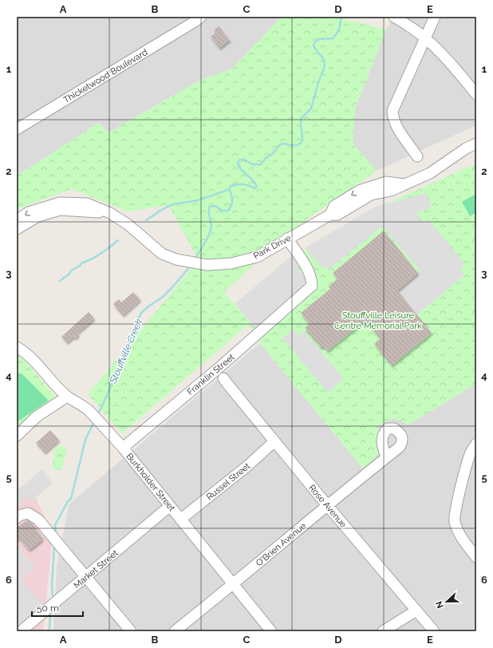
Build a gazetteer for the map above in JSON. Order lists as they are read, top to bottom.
{
  "streets": {
    "street": [
      "Thicketwood Boulevard",
      "Park Drive",
      "Franklin Street",
      "Russel Street",
      "Burkholder Street",
      "Rose Avenue",
      "O'Brien Avenue",
      "Market Street"
    ]
  },
  "crossings": [
    ["Park Drive", "Franklin Street"],
    ["Franklin Street", "Burkholder Street"],
    ["Russel Street", "Burkholder Street"],
    ["Russel Street", "Rose Avenue"],
    ["Burkholder Street", "O'Brien Avenue"],
    ["Burkholder Street", "Market Street"],
    ["Rose Avenue", "O'Brien Avenue"]
  ],
  "water": ["Stouffville Creek"],
  "parks": ["Stouffville Leisure Centre Memorial Park"],
  "scale_bar": "50 m",
  "north": "left",
  "grid": {
    "columns": [
      "A",
      "B",
      "C",
      "D",
      "E"
    ],
    "rows": [
      "1",
      "2",
      "3",
      "4",
      "5",
      "6"
    ]
  }
}
